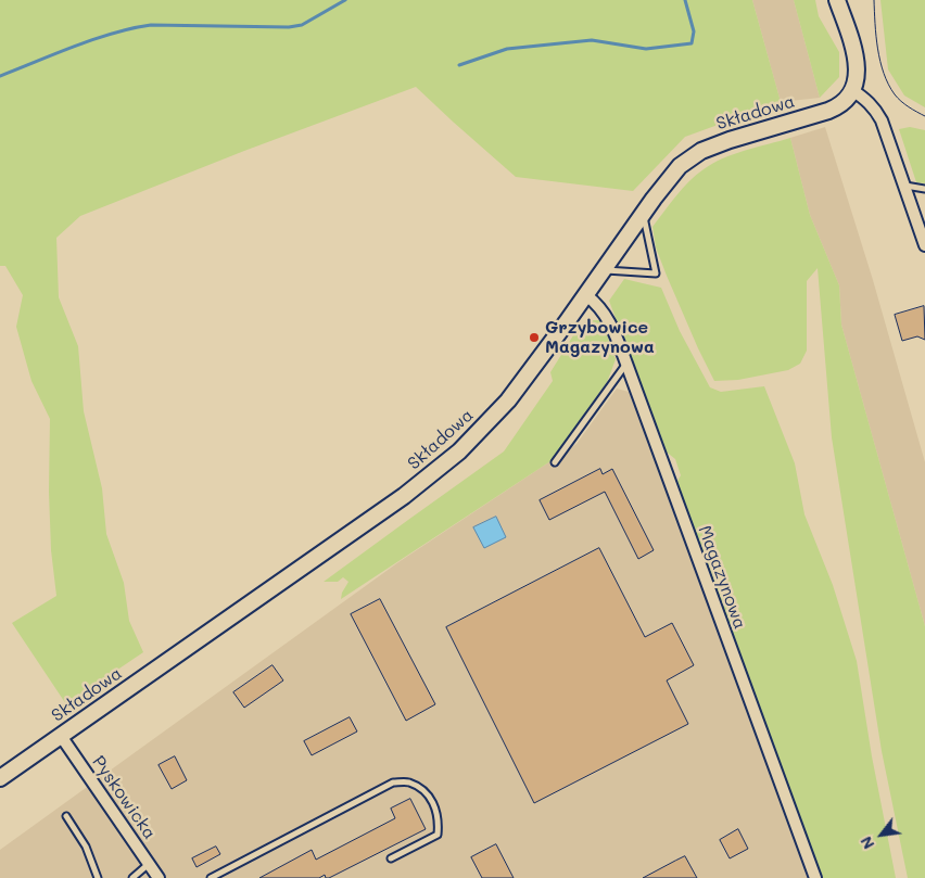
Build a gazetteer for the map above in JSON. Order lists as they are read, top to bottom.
{
  "streets": {
    "main road": ["Składowa"],
    "street": ["Magazynowa", "Pyskowicka"]
  },
  "crossings": [
    ["Składowa", "Magazynowa"],
    ["Składowa", "Pyskowicka"]
  ],
  "places": ["Grzybowice Magazynowa"],
  "north": "bottom left"
}
